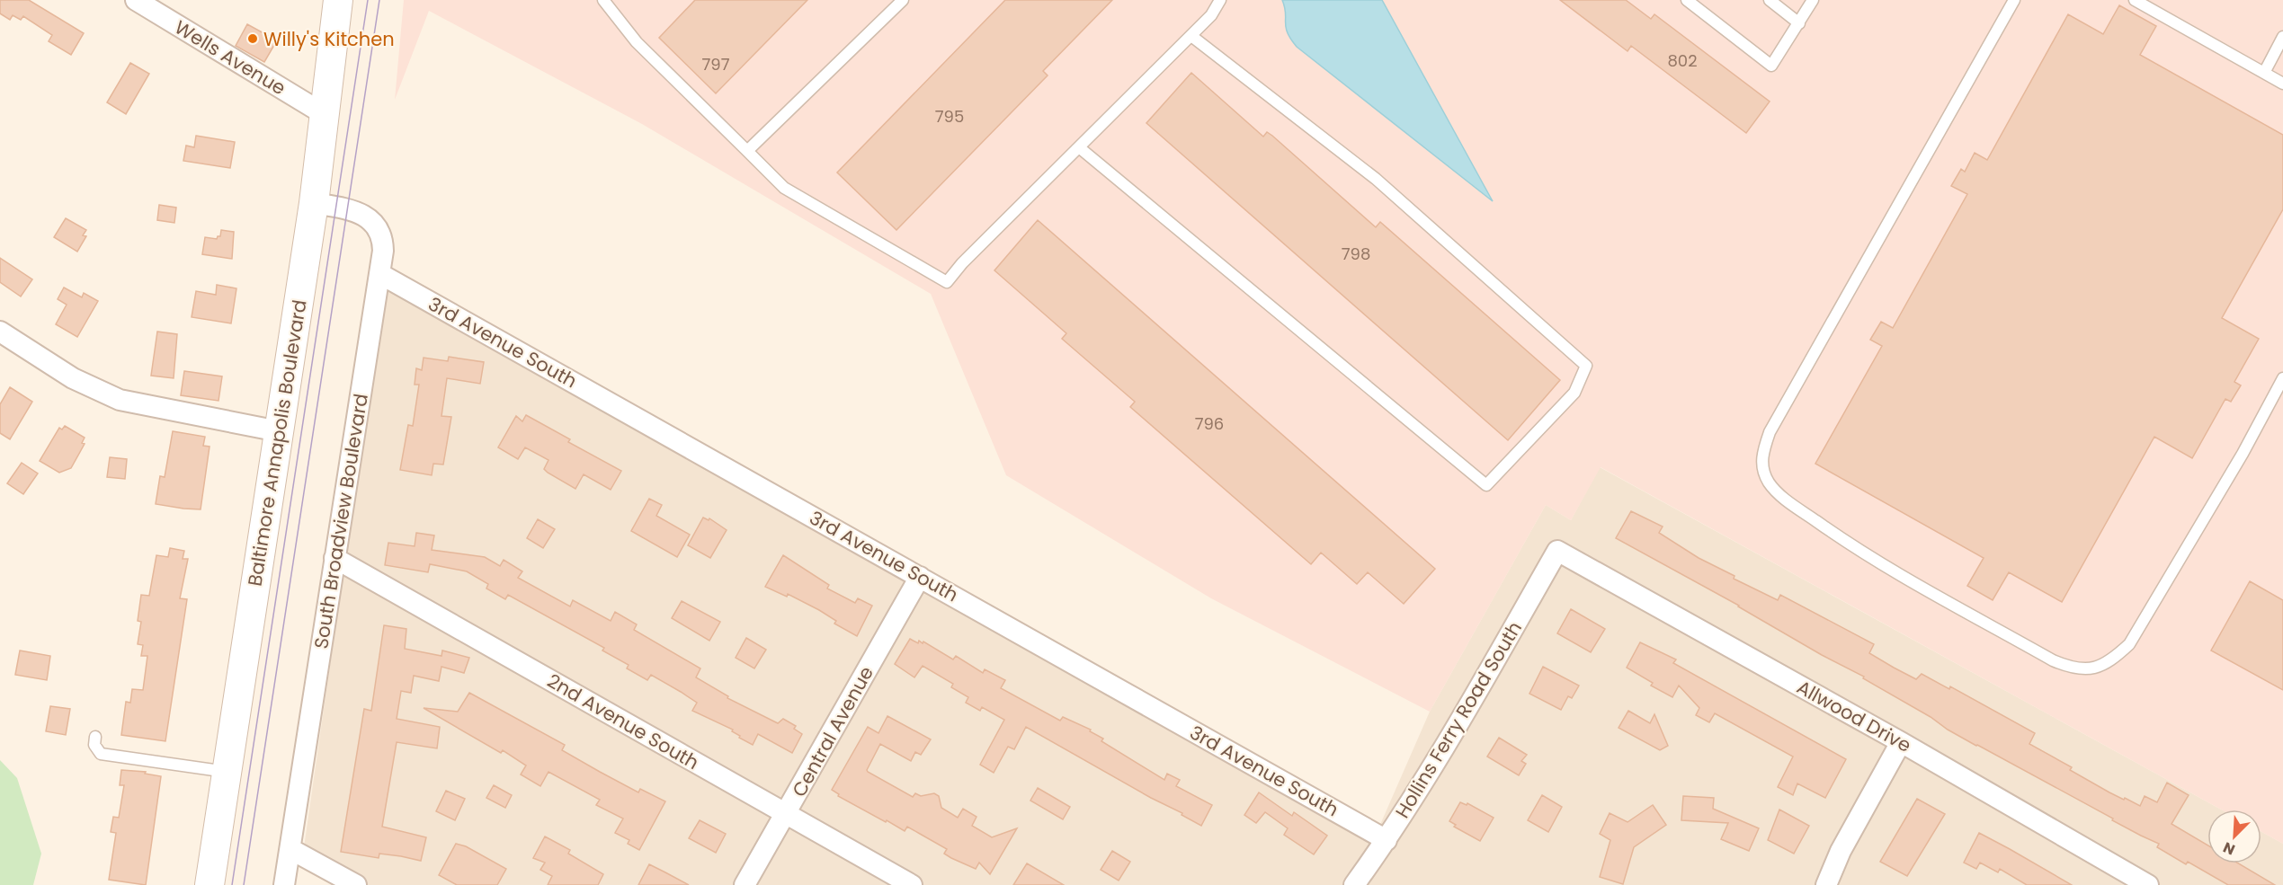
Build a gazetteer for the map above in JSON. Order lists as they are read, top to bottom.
{
  "streets": {
    "main road": ["Baltimore Annapolis Boulevard"],
    "street": [
      "Wells Avenue",
      "3rd Avenue South",
      "South Broadview Boulevard",
      "Allwood Drive",
      "Hollins Ferry Road South",
      "2nd Avenue South",
      "Central Avenue"
    ]
  },
  "crossings": [
    ["Wells Avenue", "Baltimore Annapolis Boulevard"],
    ["3rd Avenue South", "South Broadview Boulevard"],
    ["3rd Avenue South", "Hollins Ferry Road South"],
    ["3rd Avenue South", "Central Avenue"],
    ["Baltimore Annapolis Boulevard", "South Broadview Boulevard"],
    ["South Broadview Boulevard", "2nd Avenue South"],
    ["Allwood Drive", "Hollins Ferry Road South"],
    ["2nd Avenue South", "Central Avenue"]
  ],
  "places": ["Willy's Kitchen"],
  "house_numbers": [
    "802",
    "797",
    "795",
    "798",
    "796"
  ],
  "north": "bottom left"
}
